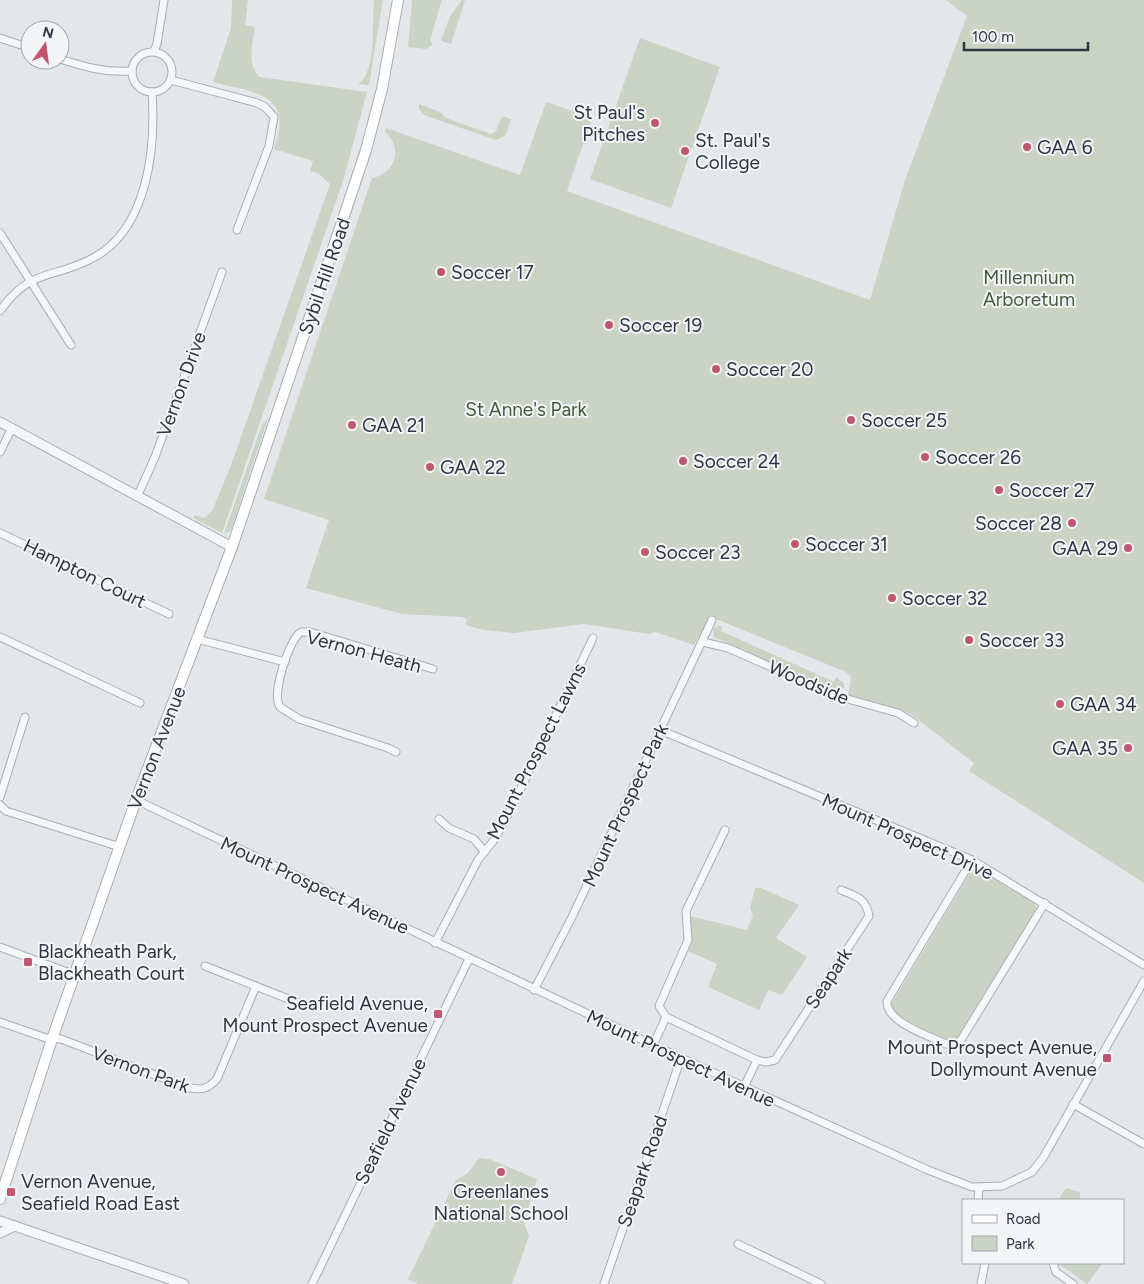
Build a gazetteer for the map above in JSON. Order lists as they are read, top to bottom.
{
  "streets": {
    "main road": ["Sybil Hill Road", "Vernon Avenue"],
    "street": [
      "Vernon Drive",
      "Hampton Court",
      "Vernon Heath",
      "Woodside",
      "Mount Prospect Lawns",
      "Mount Prospect Park",
      "Mount Prospect Drive",
      "Mount Prospect Avenue",
      "Seapark",
      "Vernon Park",
      "Seafield Avenue",
      "Seapark Road"
    ]
  },
  "crossings": [
    ["Sybil Hill Road", "Vernon Avenue"],
    ["Vernon Heath", "Vernon Avenue"],
    ["Woodside", "Mount Prospect Park"],
    ["Vernon Avenue", "Mount Prospect Avenue"],
    ["Vernon Avenue", "Vernon Park"],
    ["Mount Prospect Lawns", "Mount Prospect Avenue"],
    ["Mount Prospect Park", "Mount Prospect Drive"],
    ["Mount Prospect Park", "Mount Prospect Avenue"],
    ["Mount Prospect Avenue", "Seafield Avenue"],
    ["Mount Prospect Avenue", "Seapark Road"]
  ],
  "parks": ["Millennium Arboretum", "St Anne's Park"],
  "places": {
    "other": [
      "St Paul's Pitches",
      "GAA 6",
      "St. Paul's College",
      "Soccer 17",
      "Soccer 19",
      "Soccer 20",
      "Soccer 25",
      "GAA 21",
      "Soccer 26",
      "Soccer 24",
      "GAA 22",
      "Soccer 27",
      "Soccer 28",
      "Soccer 31",
      "GAA 29",
      "Soccer 23",
      "Soccer 32",
      "Soccer 33",
      "GAA 34",
      "GAA 35",
      "Greenlanes National School"
    ],
    "transit": [
      "Blackheath Park, Blackheath Court",
      "Seafield Avenue, Mount Prospect Avenue",
      "Mount Prospect Avenue, Dollymount Avenue",
      "Vernon Avenue, Seafield Road East"
    ]
  },
  "legend": ["Road", "Park"],
  "scale_bar": "100 m",
  "north": "top"
}
